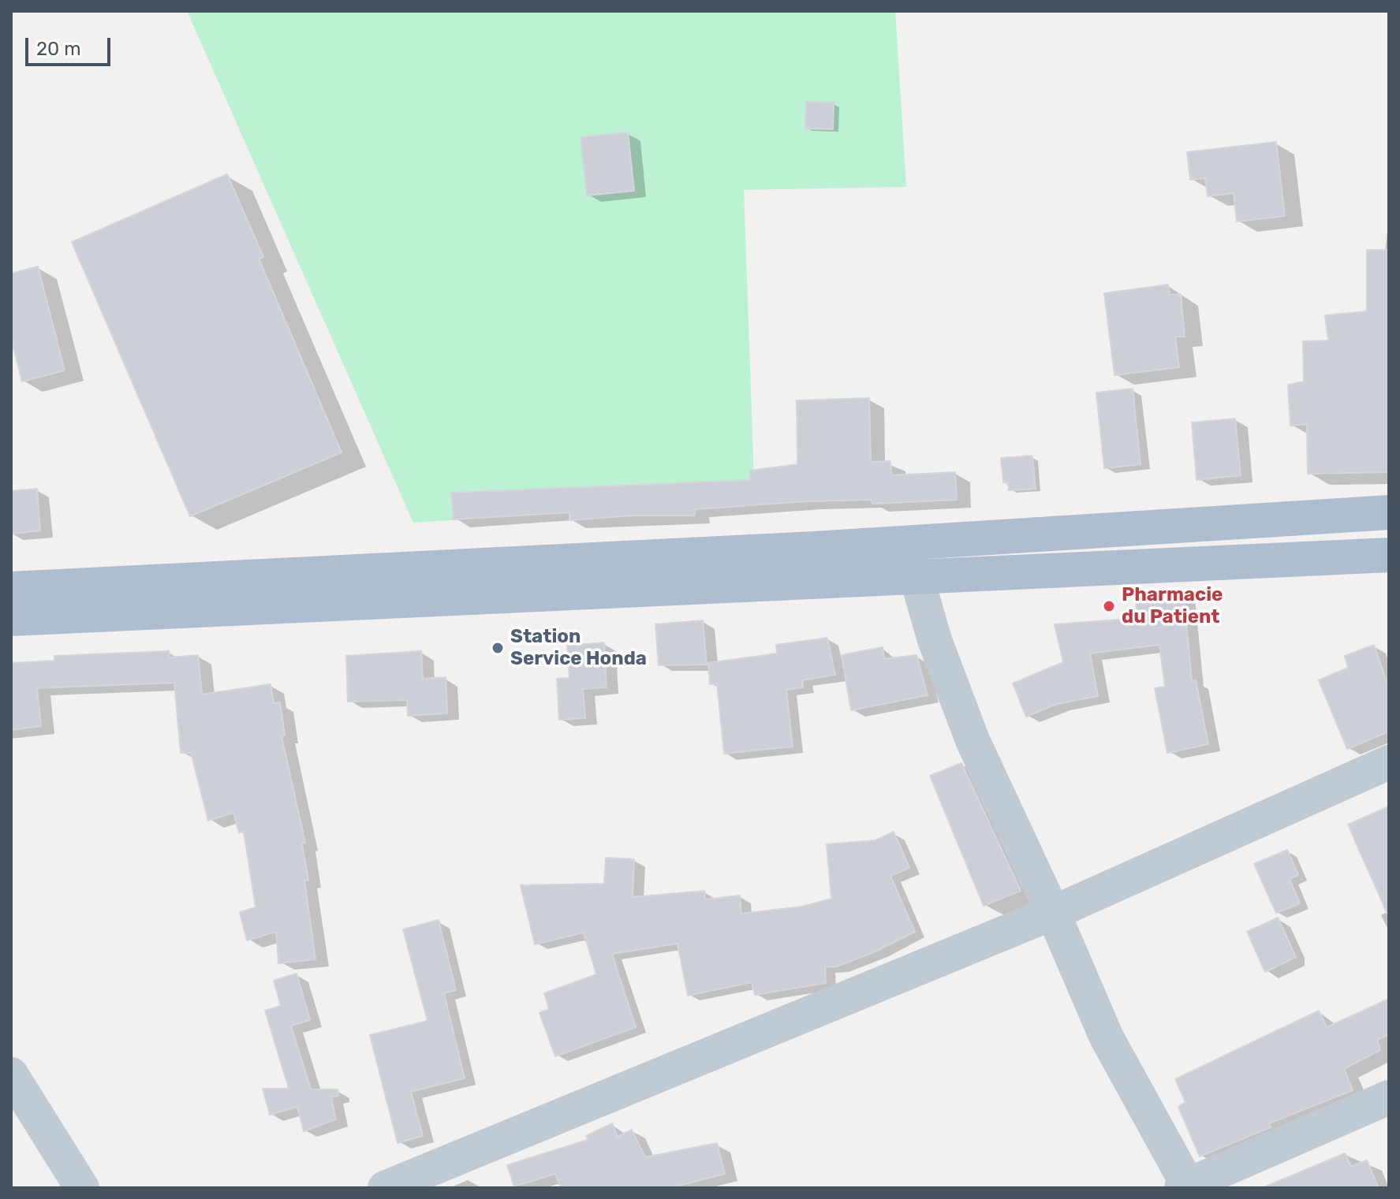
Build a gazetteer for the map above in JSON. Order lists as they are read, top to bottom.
{
  "places": ["Pharmacie du Patient", "Station Service Honda"],
  "scale_bar": "20 m"
}
